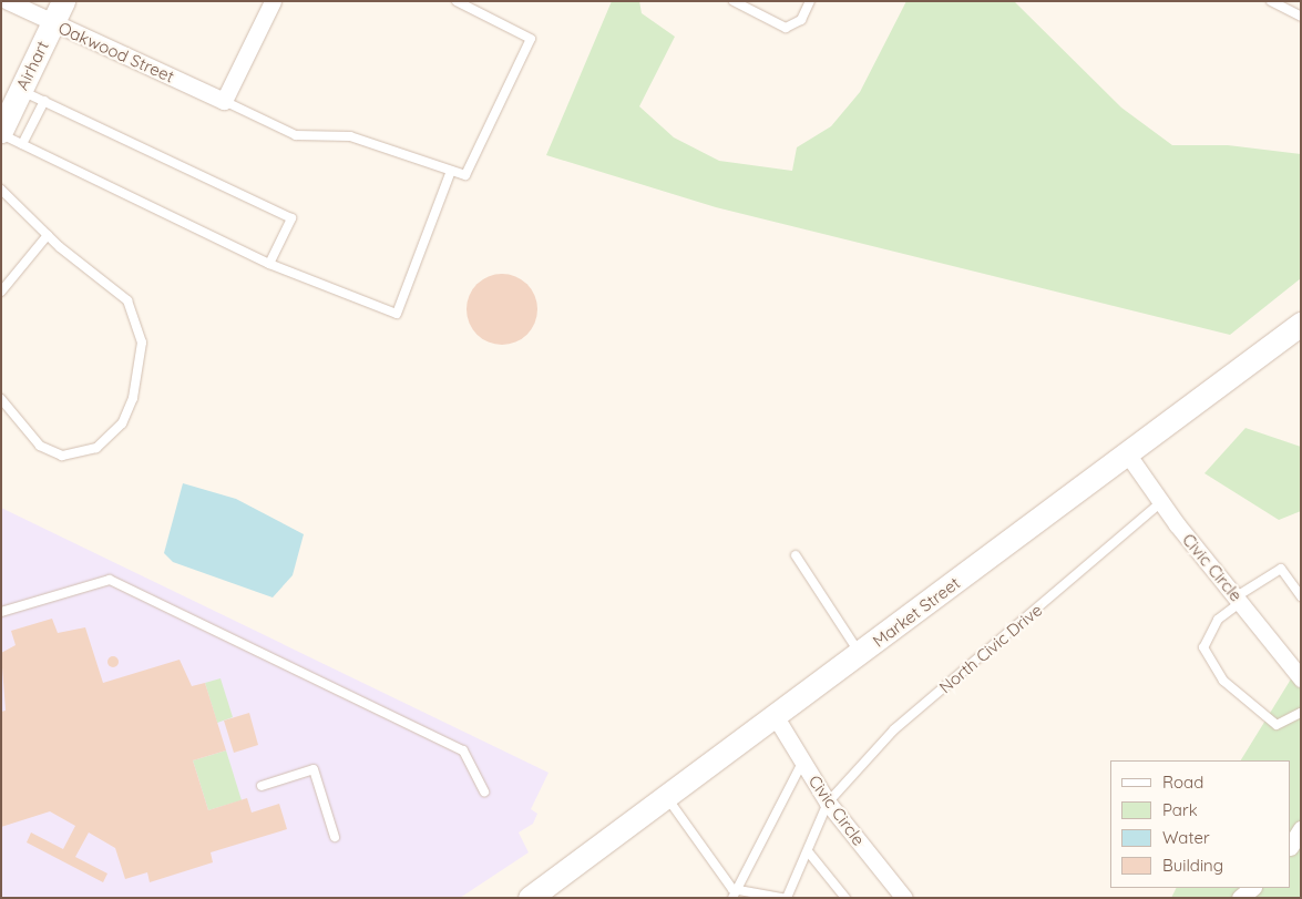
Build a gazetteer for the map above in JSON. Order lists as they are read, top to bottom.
{
  "streets": {
    "main road": ["Airhart", "Market Street"],
    "street": ["Oakwood Street", "Civic Circle"],
    "lane": ["North Civic Drive"]
  },
  "crossings": [
    ["Oakwood Street", "Airhart"],
    ["Civic Circle", "Market Street"],
    ["Civic Circle", "North Civic Drive"]
  ],
  "legend": [
    "Road",
    "Park",
    "Water",
    "Building"
  ]
}
